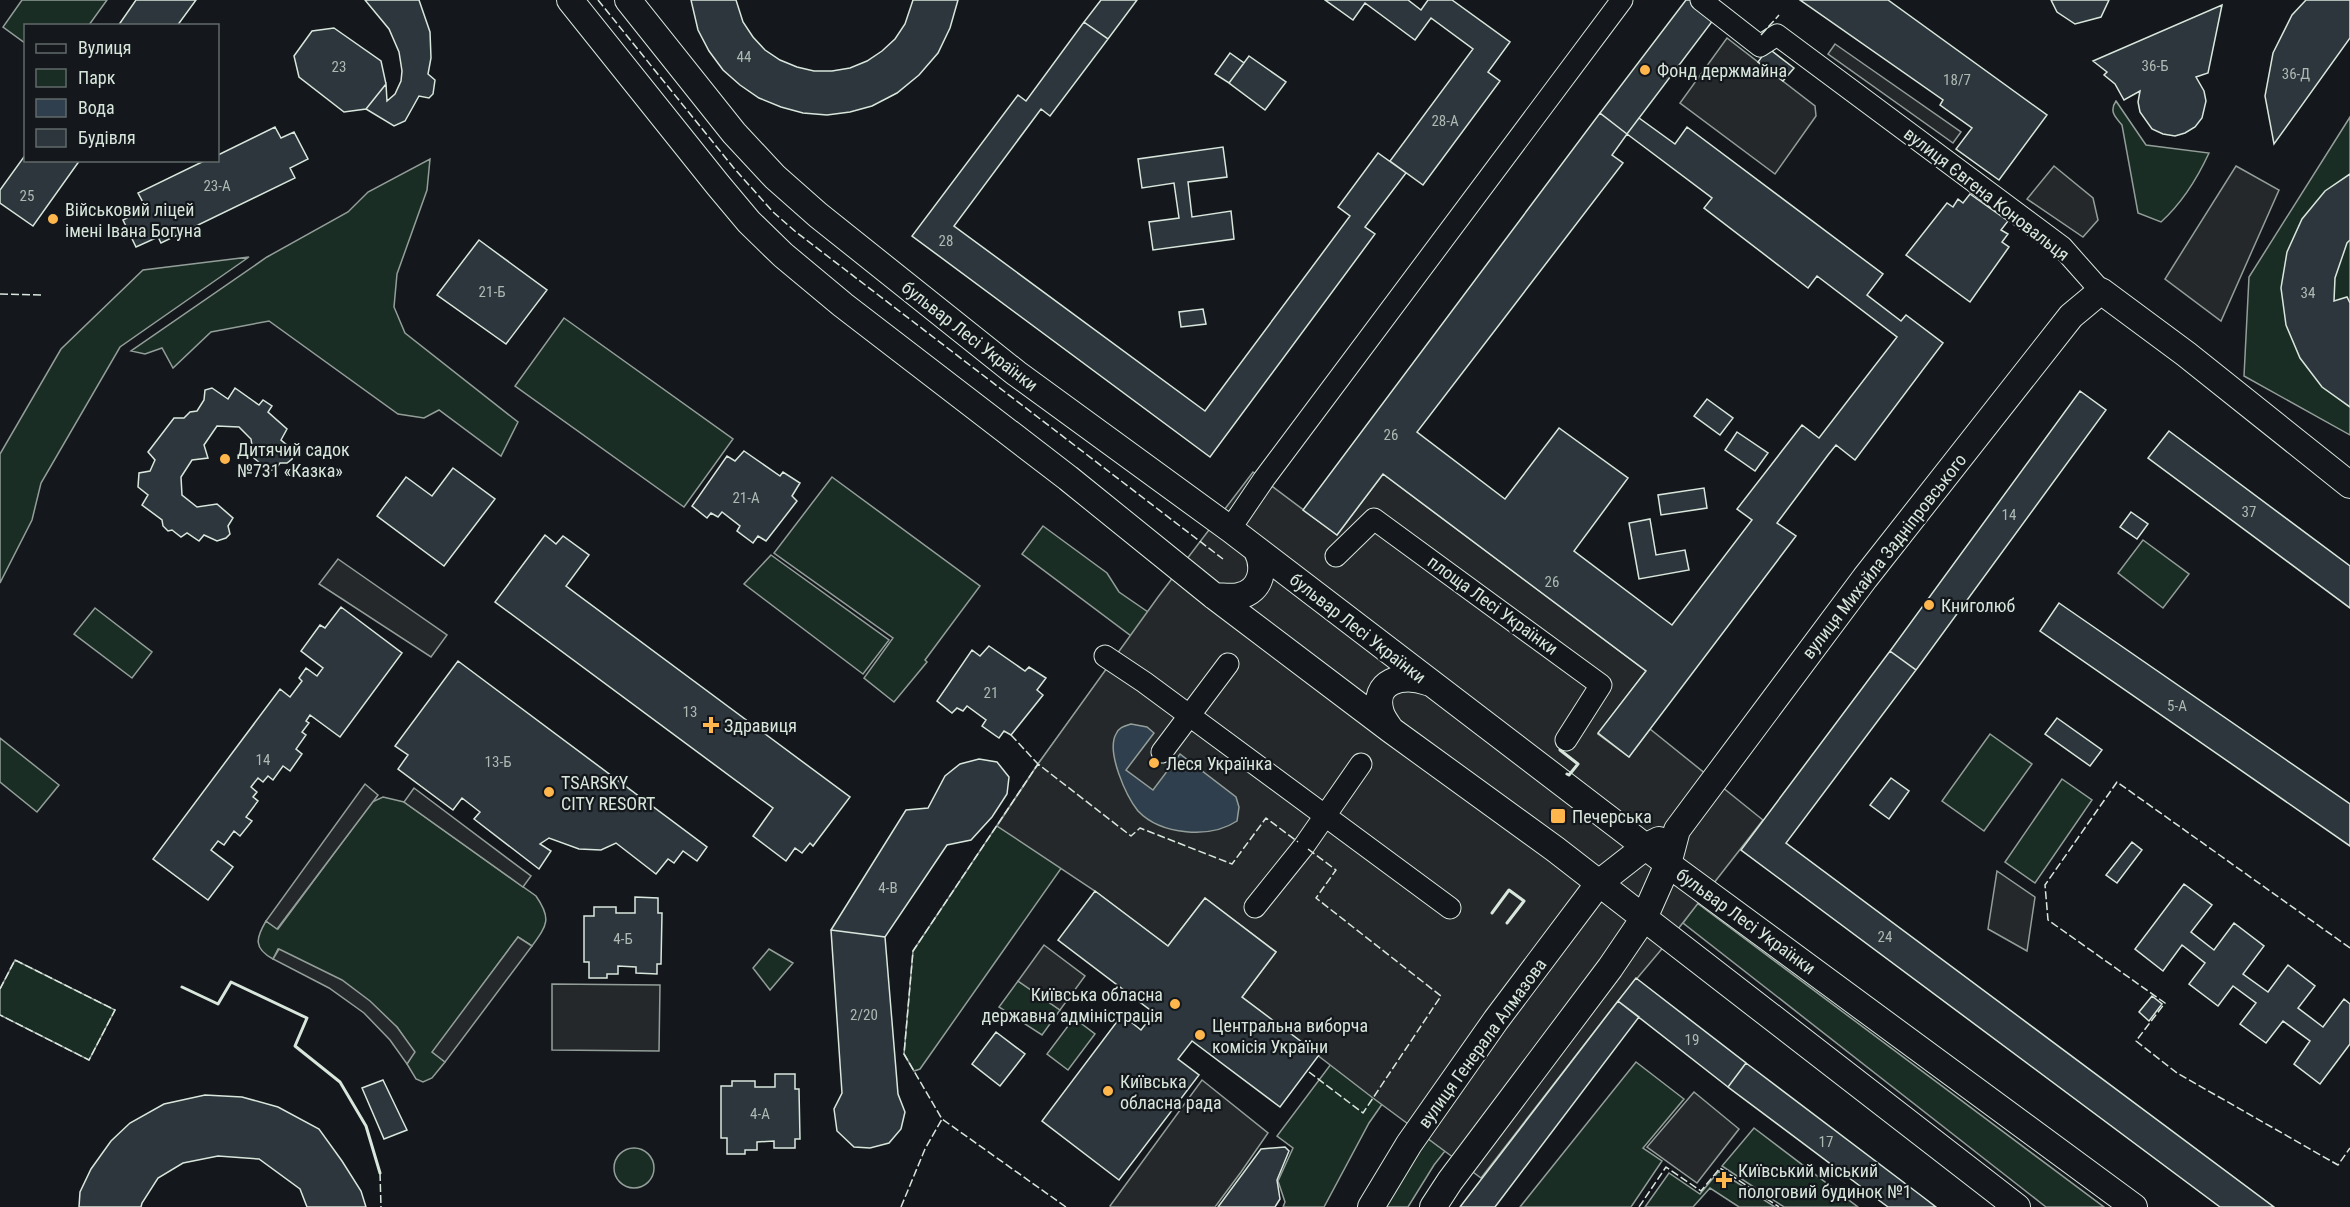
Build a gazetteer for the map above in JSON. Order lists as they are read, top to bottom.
{
  "streets": {
    "main road": [
      "вулиця Євгена Коновальця",
      "бульвар Лесі Українки",
      "вулиця Михайла Задніпровського",
      "вулиця Генерала Алмазова"
    ],
    "street": ["площа Лесі Українки"]
  },
  "crossings": [
    ["вулиця Євгена Коновальця", "вулиця Михайла Задніпровського"],
    ["бульвар Лесі Українки", "вулиця Михайла Задніпровського"]
  ],
  "places": {
    "other": [
      "Фонд держмайна",
      "Військовий ліцей імені Івана Богуна",
      "Дитячий садок №731 «Казка»",
      "Книголюб",
      "Леся Українка",
      "TSARSKY CITY RESORT",
      "Київська обласна державна адміністрація",
      "Центральна виборча комісія України",
      "Київська обласна рада"
    ],
    "health": ["Здравиця", "Київський міський пологовий будинок №1"],
    "transit": ["Печерська"]
  },
  "house_numbers": [
    "44",
    "36-Б",
    "23",
    "36-Д",
    "18/7",
    "28-А",
    "23-А",
    "25",
    "28",
    "21-Б",
    "34",
    "26",
    "21-А",
    "37",
    "14",
    "26",
    "21",
    "5-А",
    "13",
    "14",
    "13-Б",
    "4-В",
    "24",
    "4-Б",
    "2/20",
    "19",
    "4-А",
    "17"
  ],
  "legend": [
    "Вулиця",
    "Парк",
    "Вода",
    "Будівля"
  ]
}
